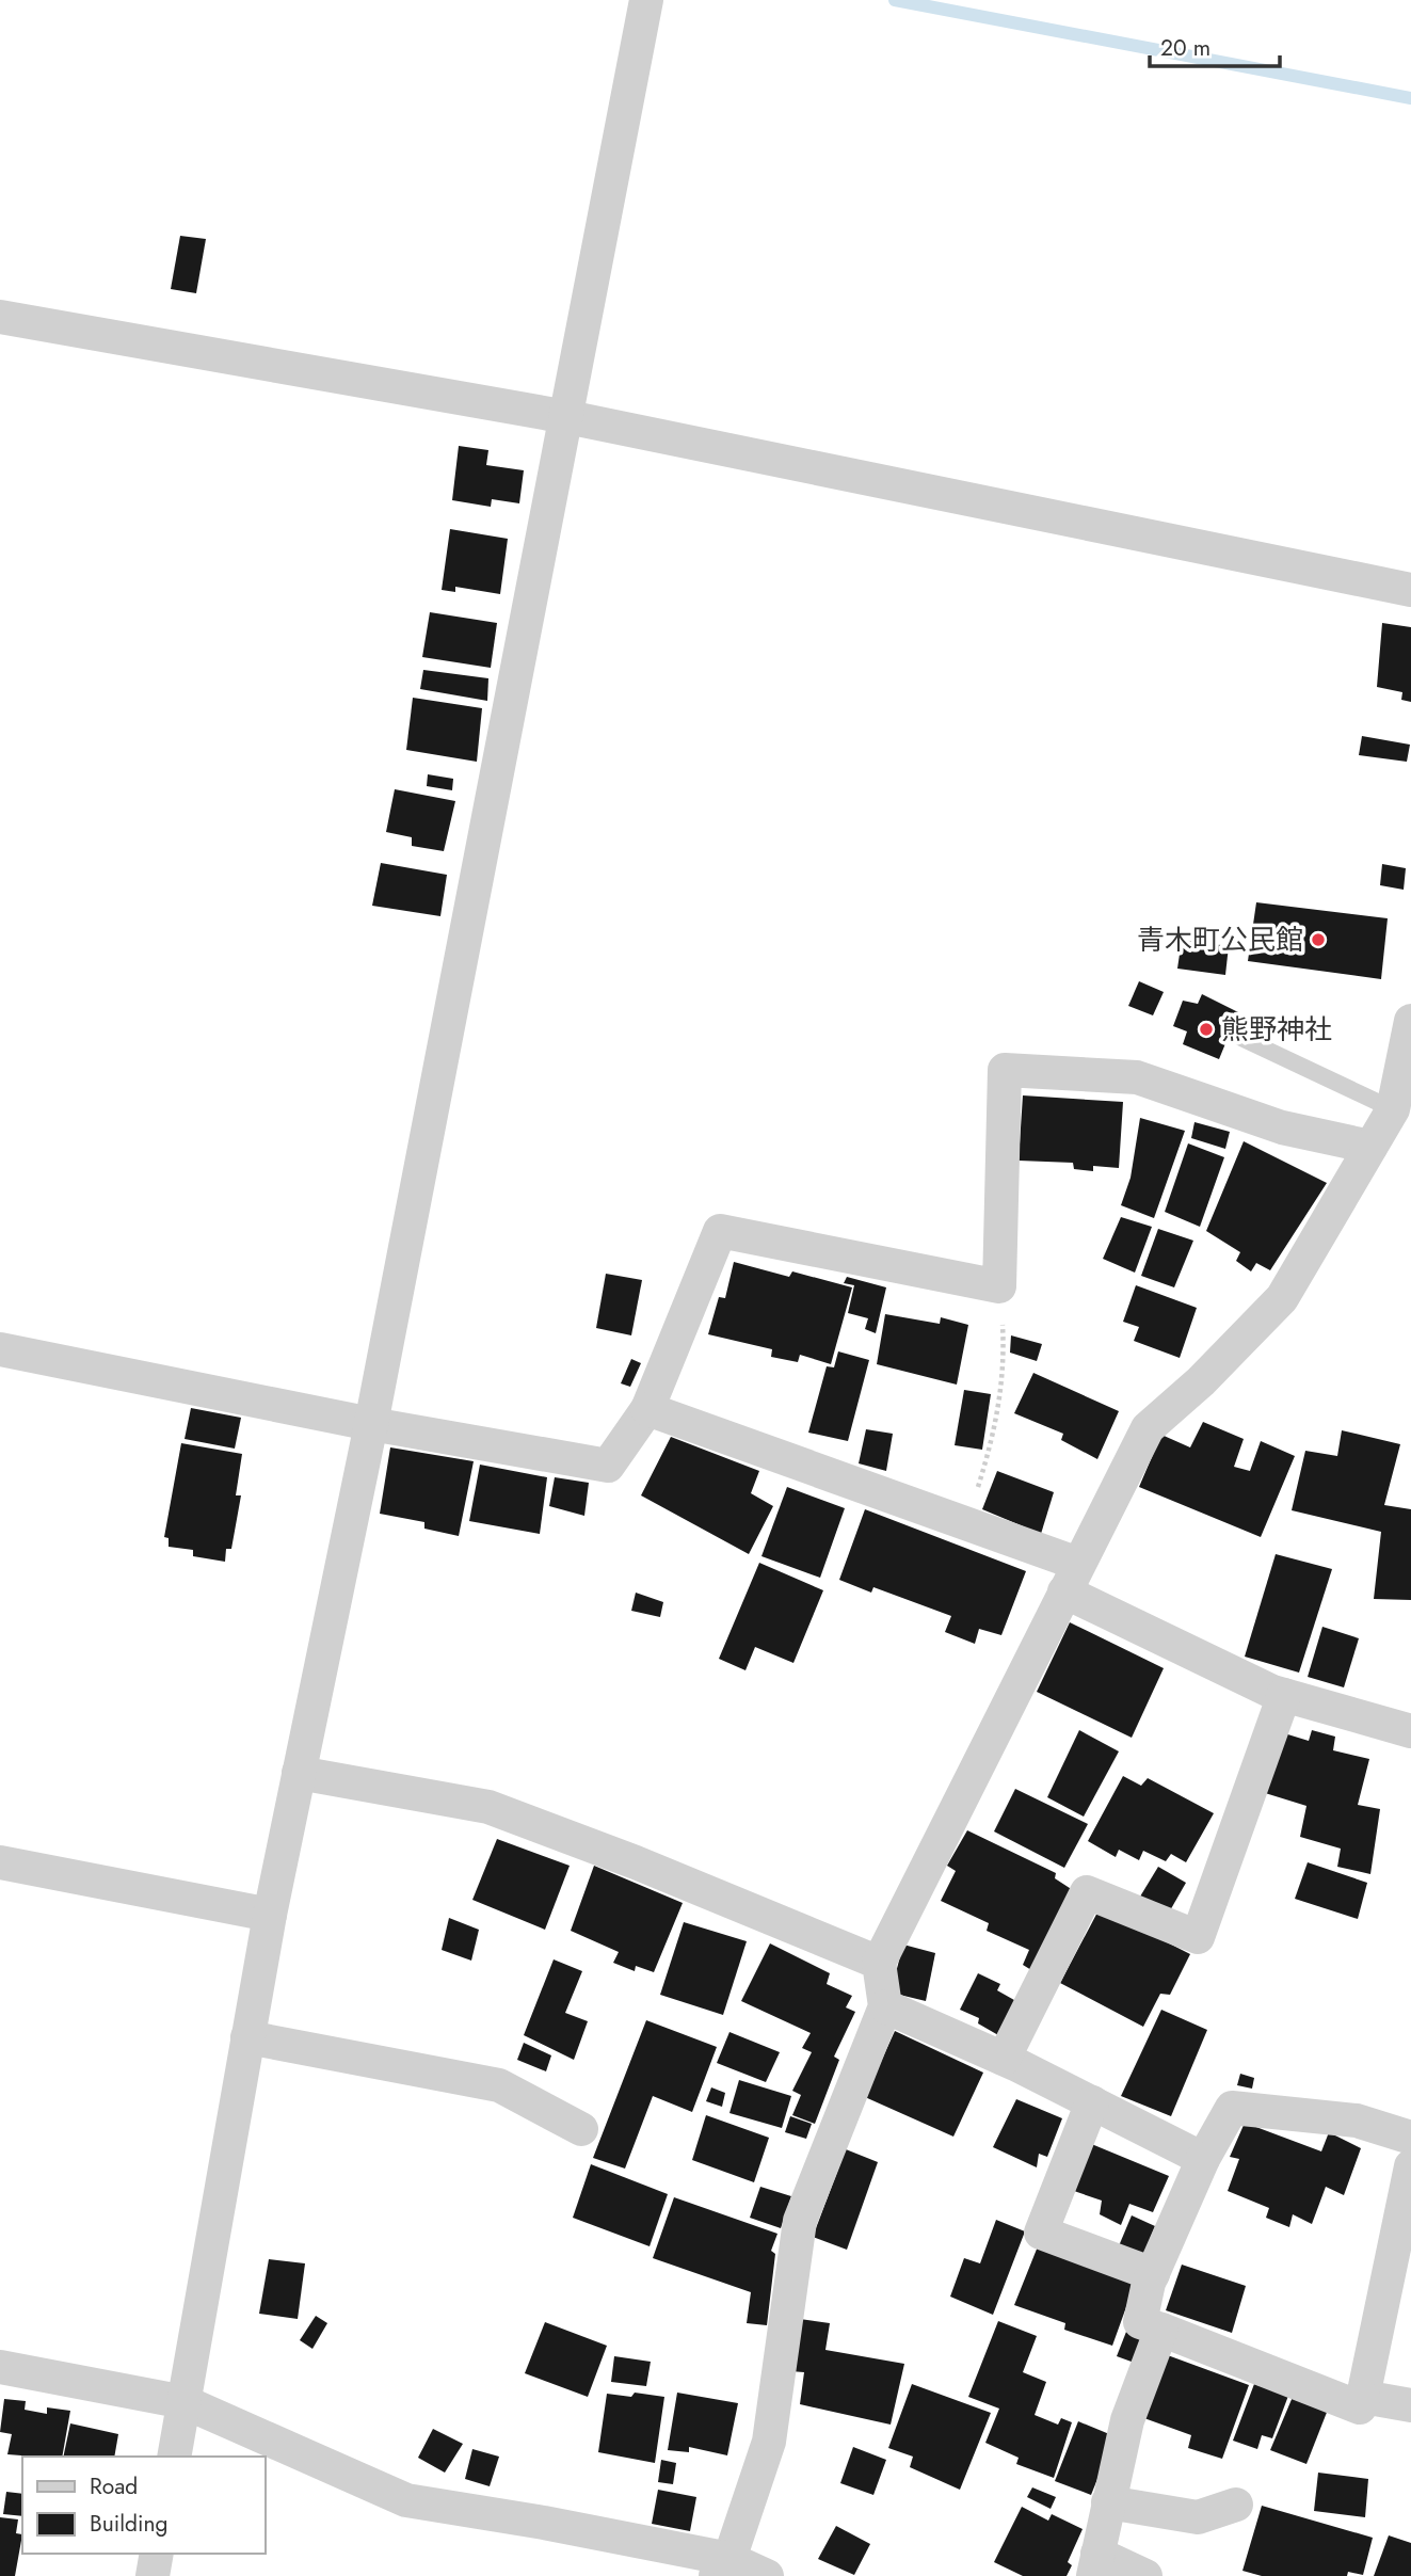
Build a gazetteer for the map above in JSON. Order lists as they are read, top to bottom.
{
  "places": ["青木町公民館", "熊野神社"],
  "legend": ["Road", "Building"],
  "scale_bar": "20 m"
}
